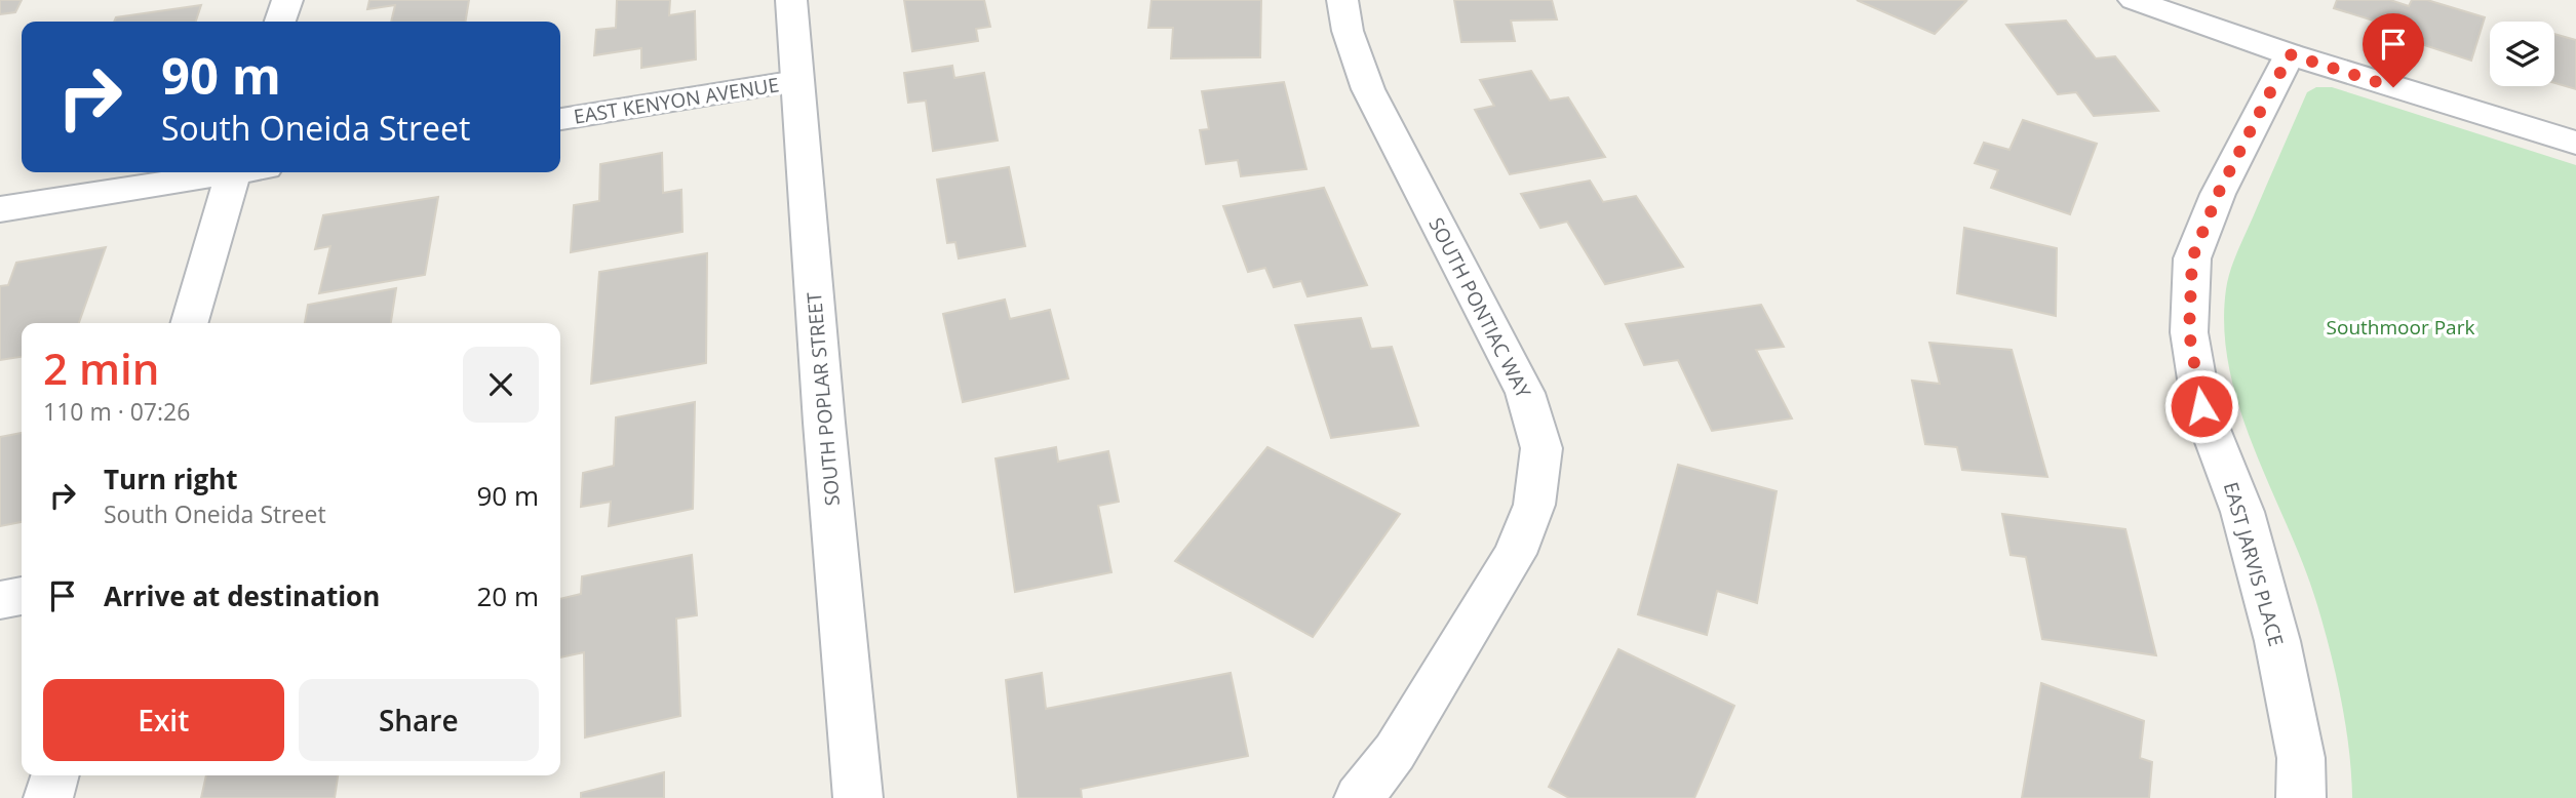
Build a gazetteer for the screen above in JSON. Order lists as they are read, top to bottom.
{
  "streets": {
    "street": [
      "EAST KENYON AVENUE",
      "SOUTH PONTIAC WAY",
      "SOUTH POPLAR STREET",
      "EAST JARVIS PLACE"
    ]
  },
  "crossings": [
    ["EAST KENYON AVENUE", "SOUTH POPLAR STREET"]
  ],
  "parks": ["Southmoor Park"],
  "page": {
    "turn": ["90 m", "South Oneida Street"],
    "heading": ["2 min", "110 m · 07:26"],
    "list": [
      {
        "name": "Turn right",
        "note": "South Oneida Street",
        "value": "90 m"
      },
      {
        "name": "Arrive at destination",
        "value": "20 m"
      }
    ],
    "buttons": ["Exit", "Share"]
  }
}
